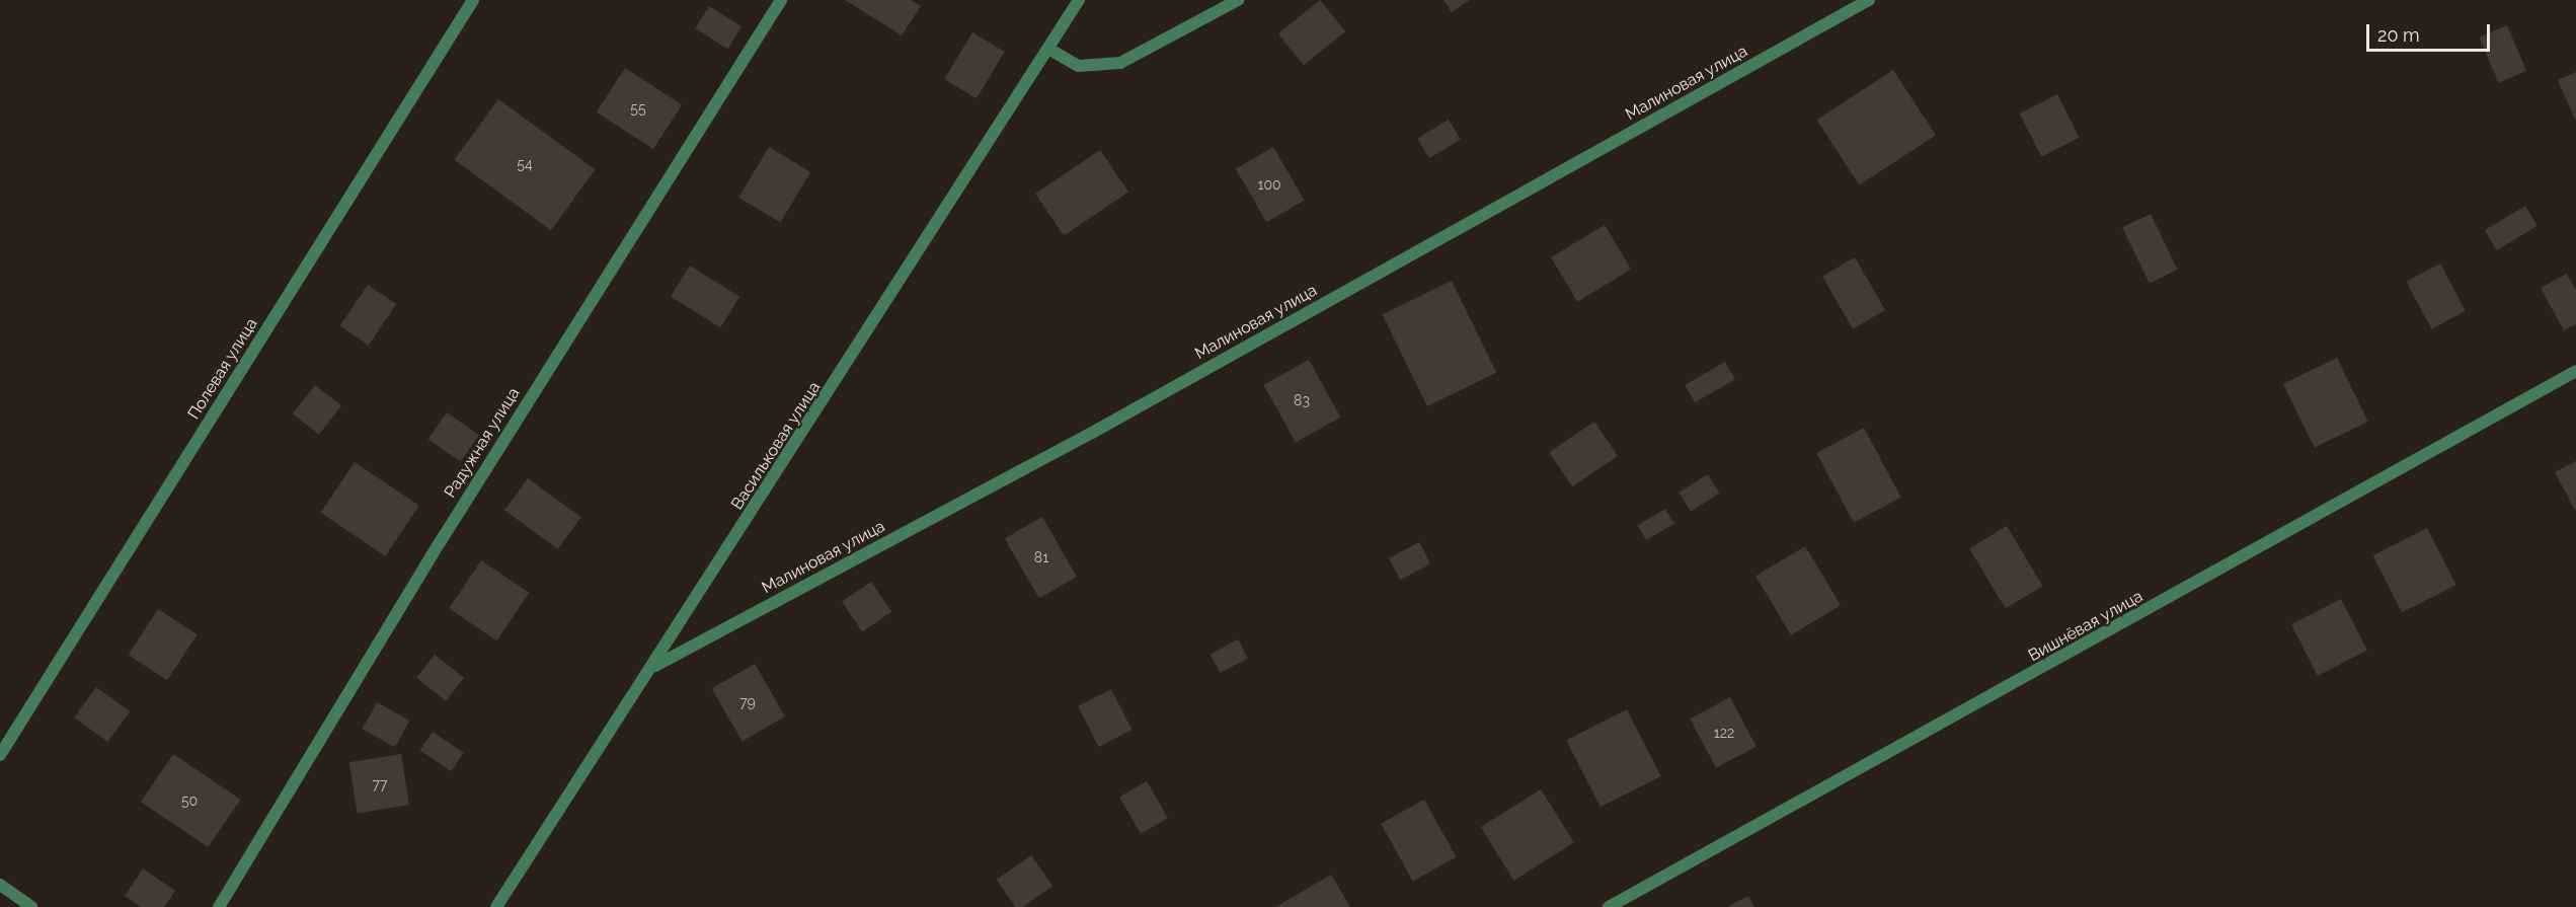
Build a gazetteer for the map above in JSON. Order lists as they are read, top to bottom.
{
  "streets": {
    "street": [
      "Малиновая улица",
      "Полевая улица",
      "Радужная улица",
      "Васильковая улица",
      "Вишнёвая улица"
    ]
  },
  "crossings": [
    ["Малиновая улица", "Васильковая улица"]
  ],
  "house_numbers": [
    "55",
    "54",
    "100",
    "83",
    "81",
    "79",
    "122",
    "77",
    "50"
  ],
  "scale_bar": "20 m"
}
